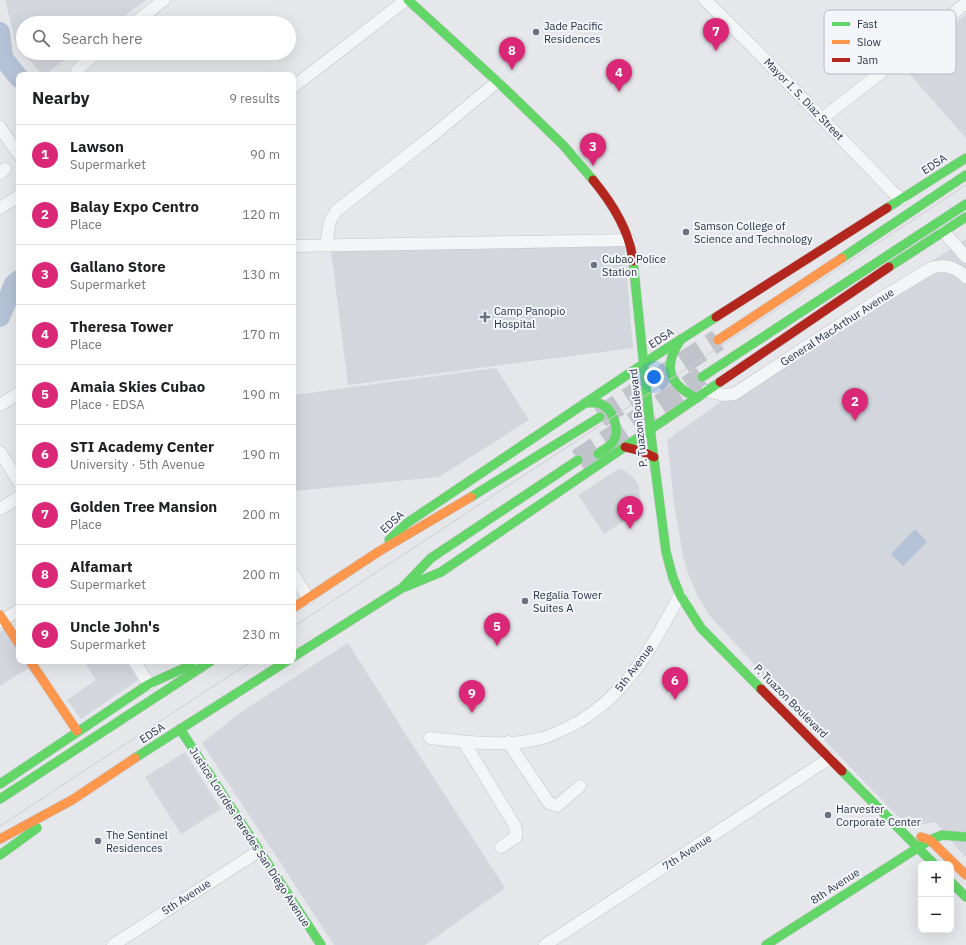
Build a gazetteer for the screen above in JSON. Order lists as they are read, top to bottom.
{
  "streets": {
    "main road": [
      "EDSA",
      "P. Tuazon Boulevard",
      "Justice Lourdes Paredes San Diego Avenue",
      "8th Avenue"
    ],
    "street": [
      "Mayor I. S. Diaz Street",
      "General MacArthur Avenue",
      "5th Avenue",
      "7th Avenue"
    ]
  },
  "crossings": [
    ["Mayor I. S. Diaz Street", "EDSA"],
    ["EDSA", "P. Tuazon Boulevard"],
    ["EDSA", "Justice Lourdes Paredes San Diego Avenue"],
    ["P. Tuazon Boulevard", "5th Avenue"],
    ["P. Tuazon Boulevard", "7th Avenue"],
    ["P. Tuazon Boulevard", "8th Avenue"],
    ["5th Avenue", "Justice Lourdes Paredes San Diego Avenue"]
  ],
  "places": {
    "other": [
      "Jade Pacific Residences",
      "Samson College of Science and Technology",
      "Cubao Police Station",
      "Regalia Tower Suites A",
      "Harvester Corporate Center",
      "The Sentinel Residences"
    ],
    "health": ["Camp Panopio Hospital"]
  },
  "legend": ["Fast", "Slow", "Jam"],
  "page": {
    "search": "Search here",
    "pins": [
      "7",
      "8",
      "4",
      "3",
      "2",
      "1",
      "5",
      "6",
      "9"
    ],
    "heading": ["Nearby", "9 results"],
    "list": [
      {
        "mark": "1",
        "name": "Lawson",
        "note": "Supermarket",
        "value": "90 m"
      },
      {
        "mark": "2",
        "name": "Balay Expo Centro",
        "note": "Place",
        "value": "120 m"
      },
      {
        "mark": "3",
        "name": "Gallano Store",
        "note": "Supermarket",
        "value": "130 m"
      },
      {
        "mark": "4",
        "name": "Theresa Tower",
        "note": "Place",
        "value": "170 m"
      },
      {
        "mark": "5",
        "name": "Amaia Skies Cubao",
        "note": "Place · EDSA",
        "value": "190 m"
      },
      {
        "mark": "6",
        "name": "STI Academy Center",
        "note": "University · 5th Avenue",
        "value": "190 m"
      },
      {
        "mark": "7",
        "name": "Golden Tree Mansion",
        "note": "Place",
        "value": "200 m"
      },
      {
        "mark": "8",
        "name": "Alfamart",
        "note": "Supermarket",
        "value": "200 m"
      },
      {
        "mark": "9",
        "name": "Uncle John's",
        "note": "Supermarket",
        "value": "230 m"
      }
    ],
    "map_buttons": ["+", "−"]
  }
}
